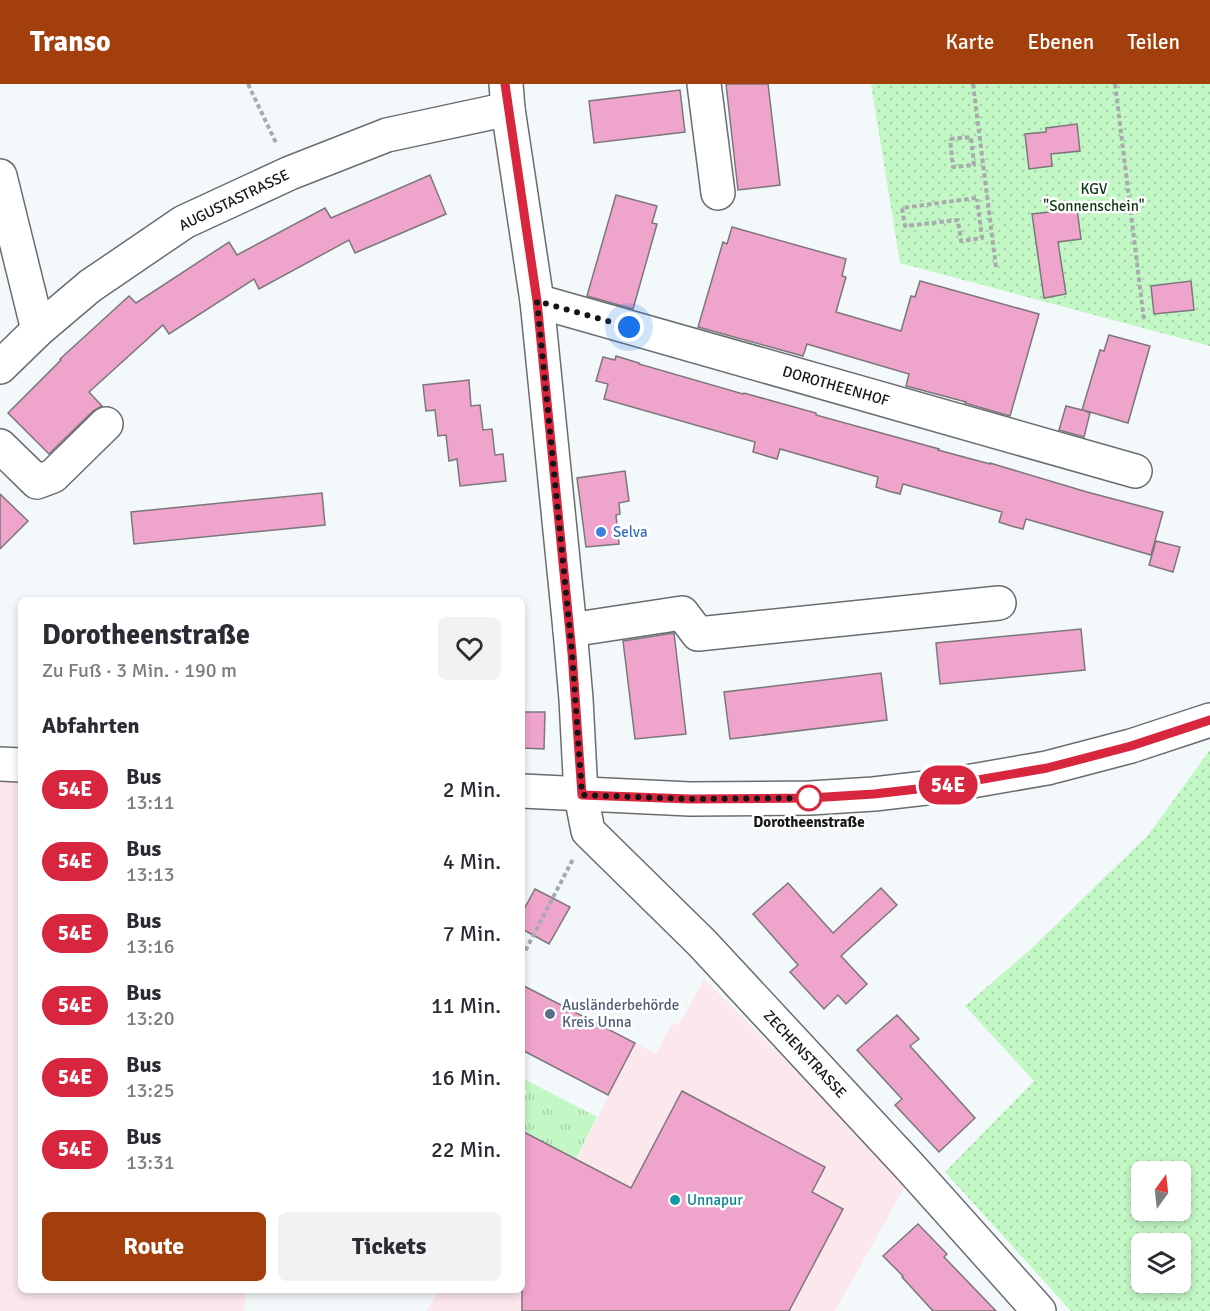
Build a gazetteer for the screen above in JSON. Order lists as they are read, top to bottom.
{
  "streets": {
    "street": ["AUGUSTASTRASSE", "DOROTHEENHOF", "ZECHENSTRASSE"]
  },
  "parks": ["KGV \"Sonnenschein\""],
  "places": [
    "Selva",
    "Dorotheenstraße",
    "Ausländerbehörde Kreis Unna",
    "Unnapur"
  ],
  "lines": ["bus line 54E"],
  "north": "top",
  "page": {
    "header": "Transo",
    "nav": ["Karte", "Ebenen", "Teilen"],
    "on_map": "54E",
    "heading": [
      ["Dorotheenstraße", "Zu Fuß · 3 Min. · 190 m"],
      "Abfahrten"
    ],
    "list": [
      {
        "mark": "54E",
        "name": "Bus",
        "note": "13:11",
        "value": "2 Min."
      },
      {
        "mark": "54E",
        "name": "Bus",
        "note": "13:13",
        "value": "4 Min."
      },
      {
        "mark": "54E",
        "name": "Bus",
        "note": "13:16",
        "value": "7 Min."
      },
      {
        "mark": "54E",
        "name": "Bus",
        "note": "13:20",
        "value": "11 Min."
      },
      {
        "mark": "54E",
        "name": "Bus",
        "note": "13:25",
        "value": "16 Min."
      },
      {
        "mark": "54E",
        "name": "Bus",
        "note": "13:31",
        "value": "22 Min."
      }
    ],
    "buttons": ["Route", "Tickets"]
  }
}
